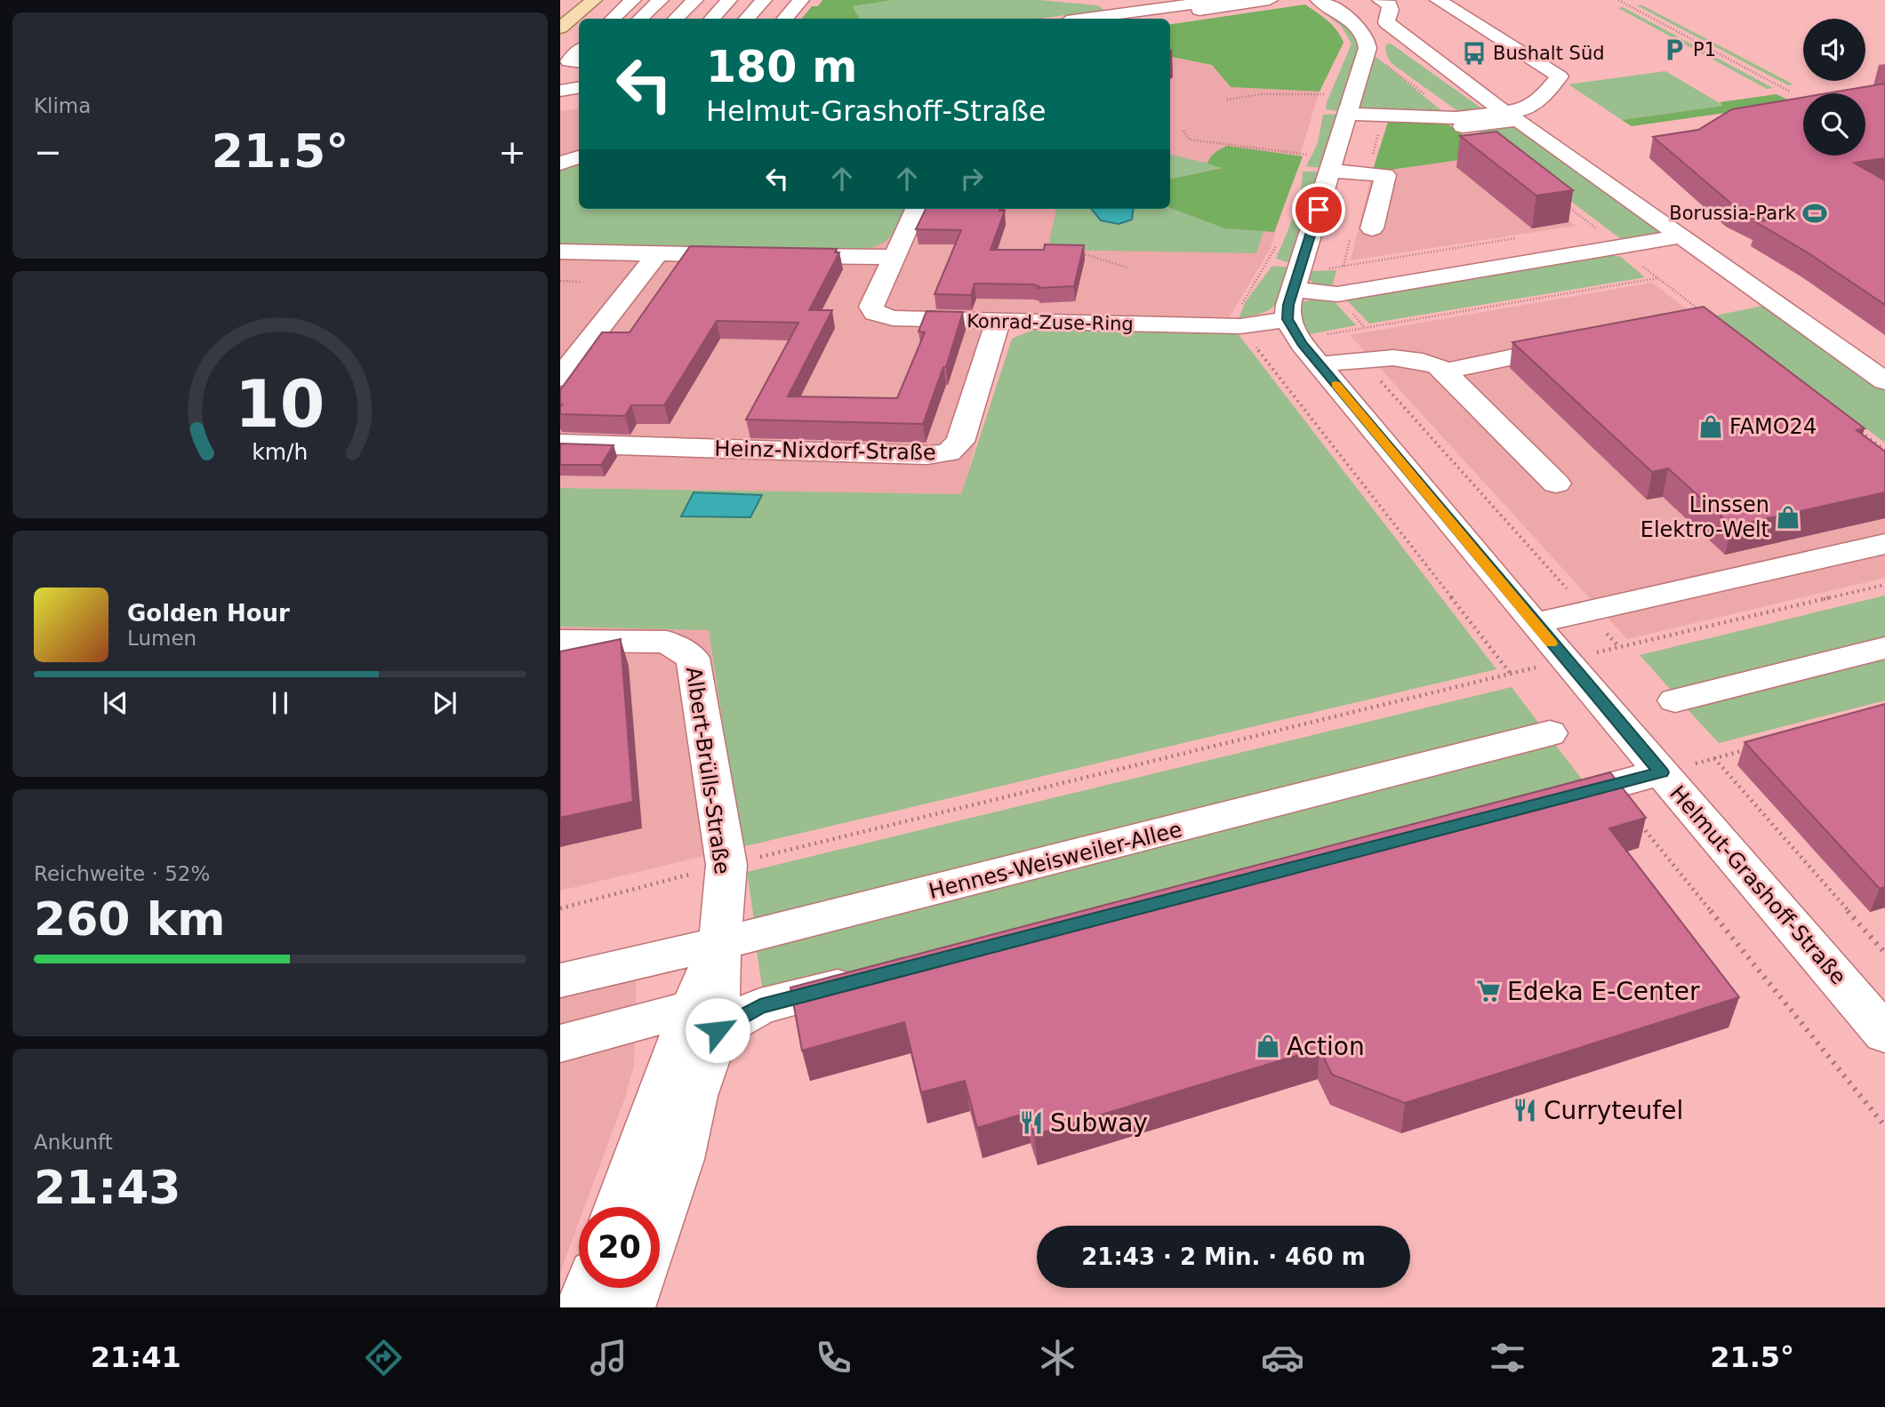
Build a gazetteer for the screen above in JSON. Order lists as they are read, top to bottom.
{
  "streets": {
    "street": [
      "Konrad-Zuse-Ring",
      "Heinz-Nixdorf-Straße",
      "Albert-Brülls-Straße",
      "Hennes-Weisweiler-Allee",
      "Helmut-Grashoff-Straße"
    ]
  },
  "crossings": [
    ["Konrad-Zuse-Ring", "Heinz-Nixdorf-Straße"],
    ["Konrad-Zuse-Ring", "Helmut-Grashoff-Straße"],
    ["Albert-Brülls-Straße", "Hennes-Weisweiler-Allee"]
  ],
  "places": {
    "parking": ["P1"],
    "bus stop": ["Bushalt Süd"],
    "sports": ["Borussia-Park"],
    "shop": ["FAMO24", "Linssen Elektro-Welt", "Action"],
    "supermarket": ["Edeka E-Center"],
    "restaurant": ["Curryteufel", "Subway"]
  },
  "page": {
    "tile": [
      "Klima",
      ["Reichweite · 52%", "260 km"],
      ["Ankunft", "21:43"]
    ],
    "turn": ["180 m", "Helmut-Grashoff-Straße"],
    "heat": ["−", "21.5°", "+"],
    "song": ["Golden Hour", "Lumen"],
    "limit": "20",
    "trip": "21:43 · 2 Min. · 460 m",
    "tabs": ["21:41", "21.5°"],
    "gauge": ["10", "km/h"]
  }
}
